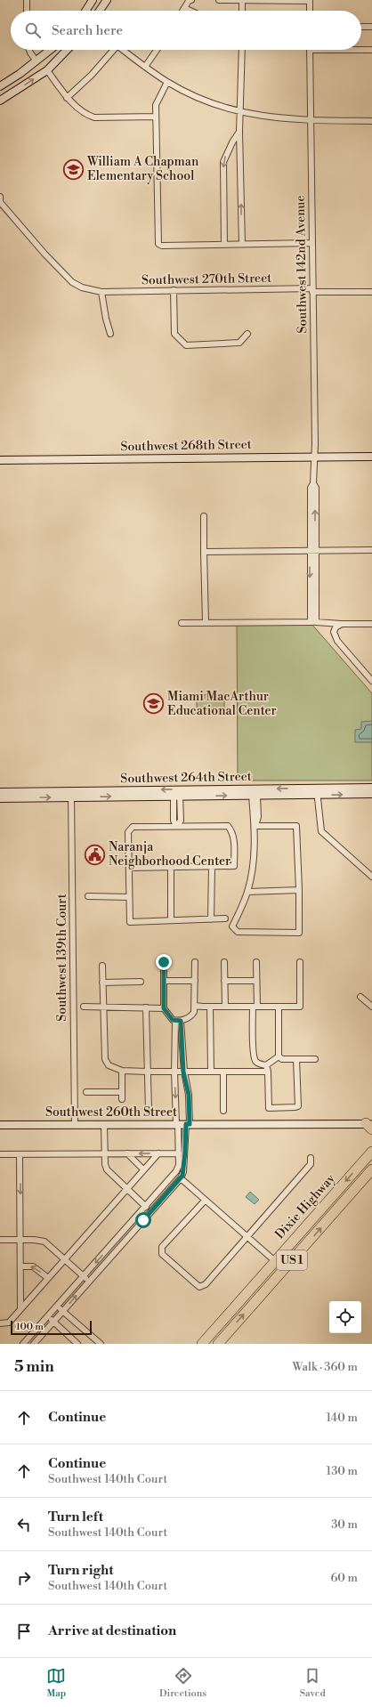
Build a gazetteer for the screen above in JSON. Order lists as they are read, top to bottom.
{
  "streets": {
    "highway": ["Dixie Highway", "US 1"],
    "street": [
      "Southwest 142nd Avenue",
      "Southwest 270th Street",
      "Southwest 268th Street",
      "Southwest 264th Street",
      "Southwest 139th Court",
      "Southwest 260th Street"
    ]
  },
  "crossings": [
    ["Southwest 142nd Avenue", "Southwest 270th Street"],
    ["Southwest 142nd Avenue", "Southwest 268th Street"],
    ["Southwest 264th Street", "Southwest 139th Court"],
    ["Southwest 139th Court", "Southwest 260th Street"]
  ],
  "places": {
    "school or university": ["William A Chapman Elementary School", "Miami MacArthur Educational Center"],
    "public building": ["Naranja Neighborhood Center"]
  },
  "scale_bar": "100 m",
  "page": {
    "search": "Search here",
    "scale": "100 m",
    "heading": ["5 min", "Walk · 360 m"],
    "list": [
      ["Continue", "140 m"],
      ["Continue", "Southwest 140th Court", "130 m"],
      ["Turn left", "Southwest 140th Court", "30 m"],
      ["Turn right", "Southwest 140th Court", "60 m"],
      "Arrive at destination"
    ],
    "nav": ["Map", "Directions", "Saved"]
  }
}
